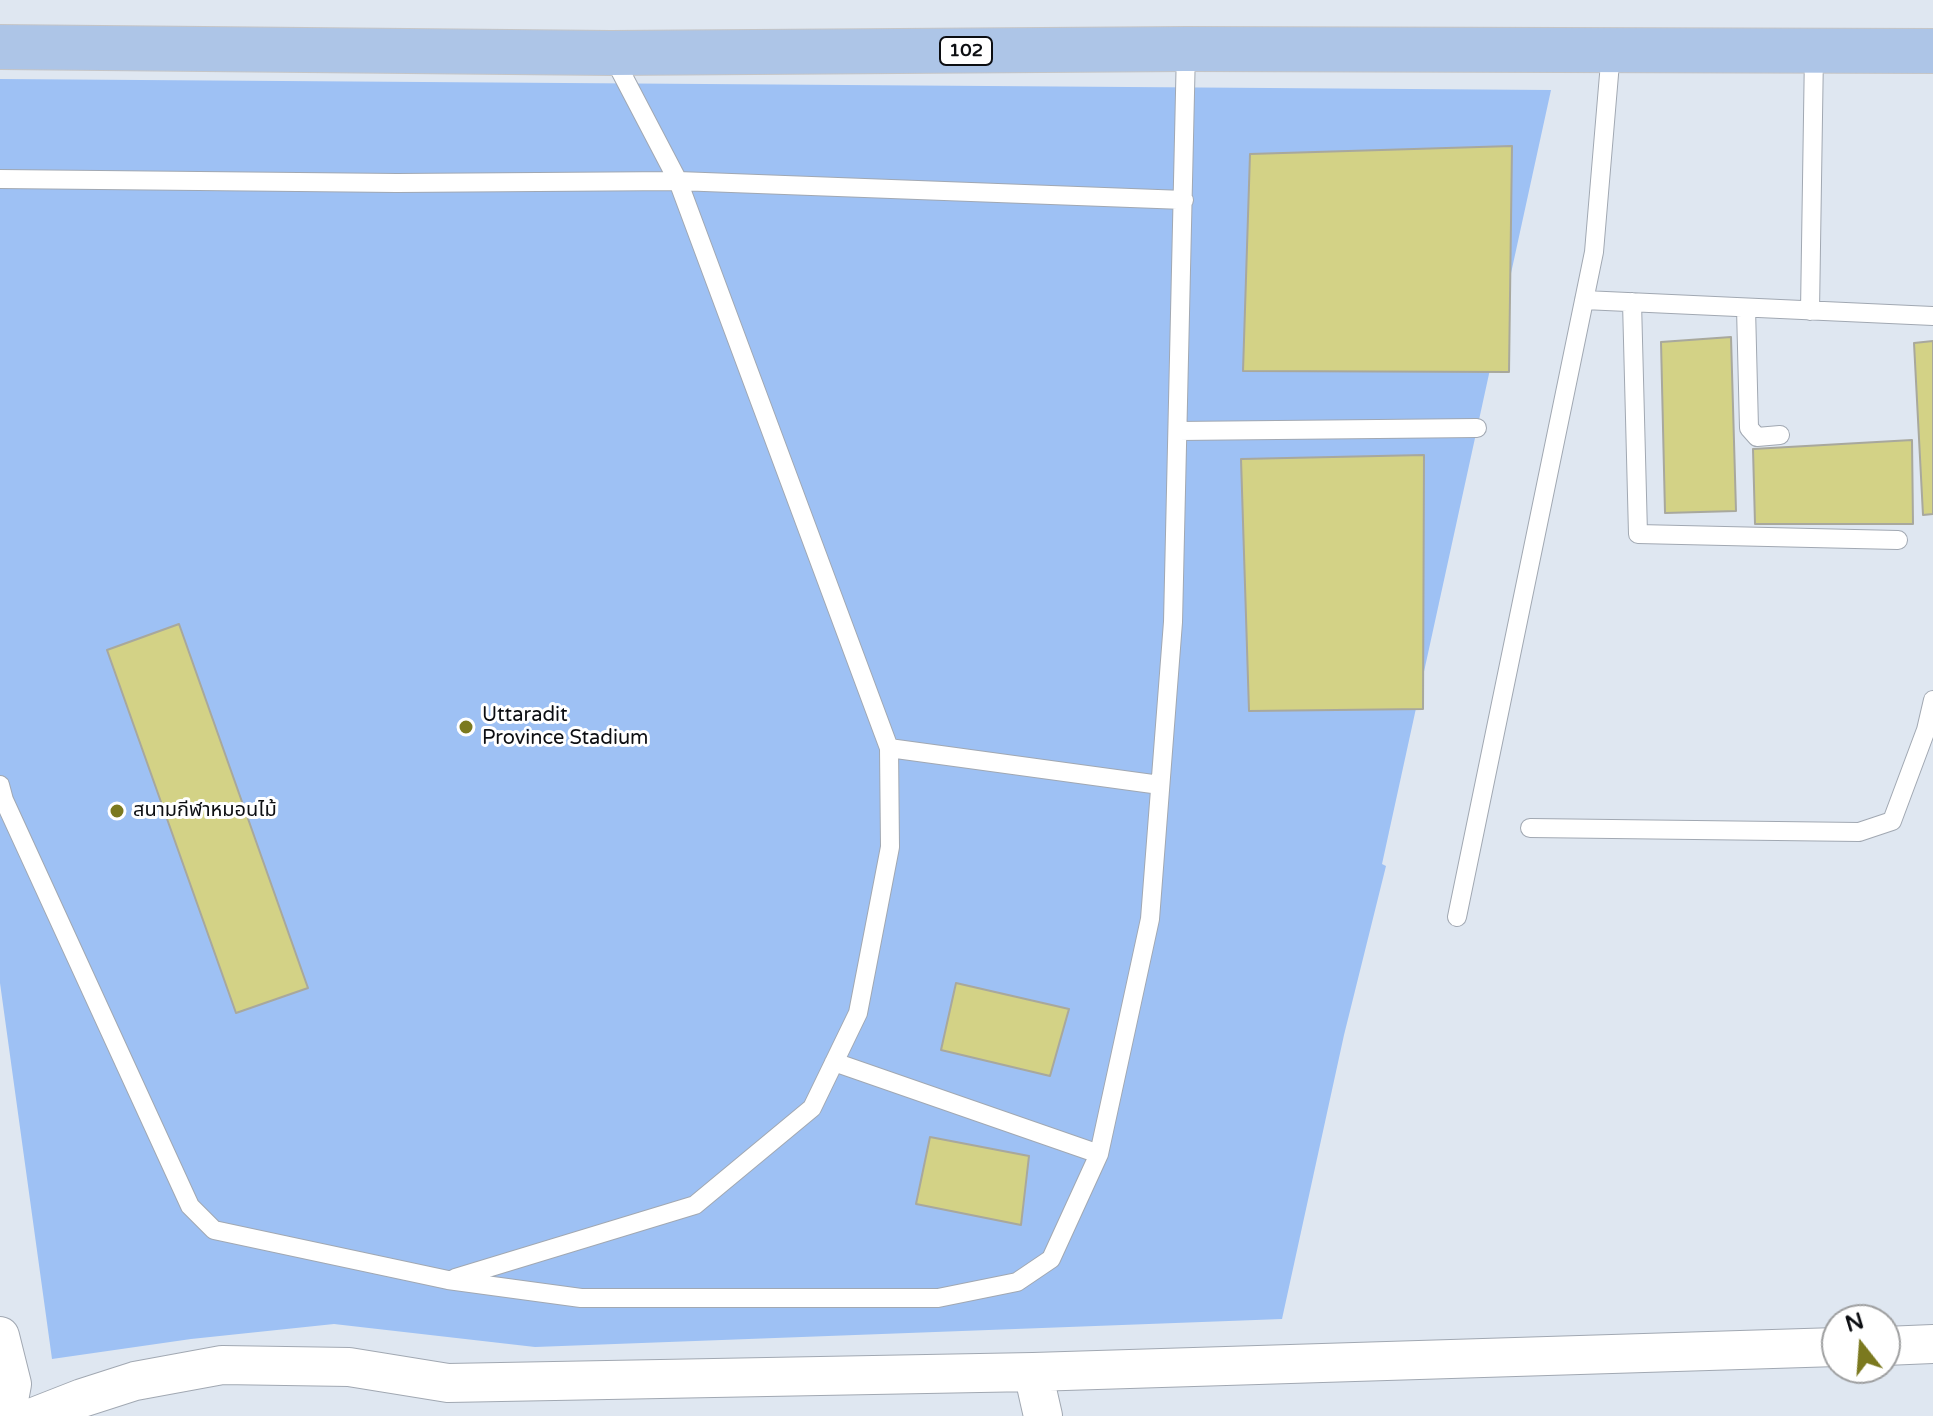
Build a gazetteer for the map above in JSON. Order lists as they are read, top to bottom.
{
  "streets": {
    "main road": ["102"]
  },
  "places": ["Uttaradit Province Stadium", "สนามกีฬาหมอนไม้"],
  "north": "top"
}
